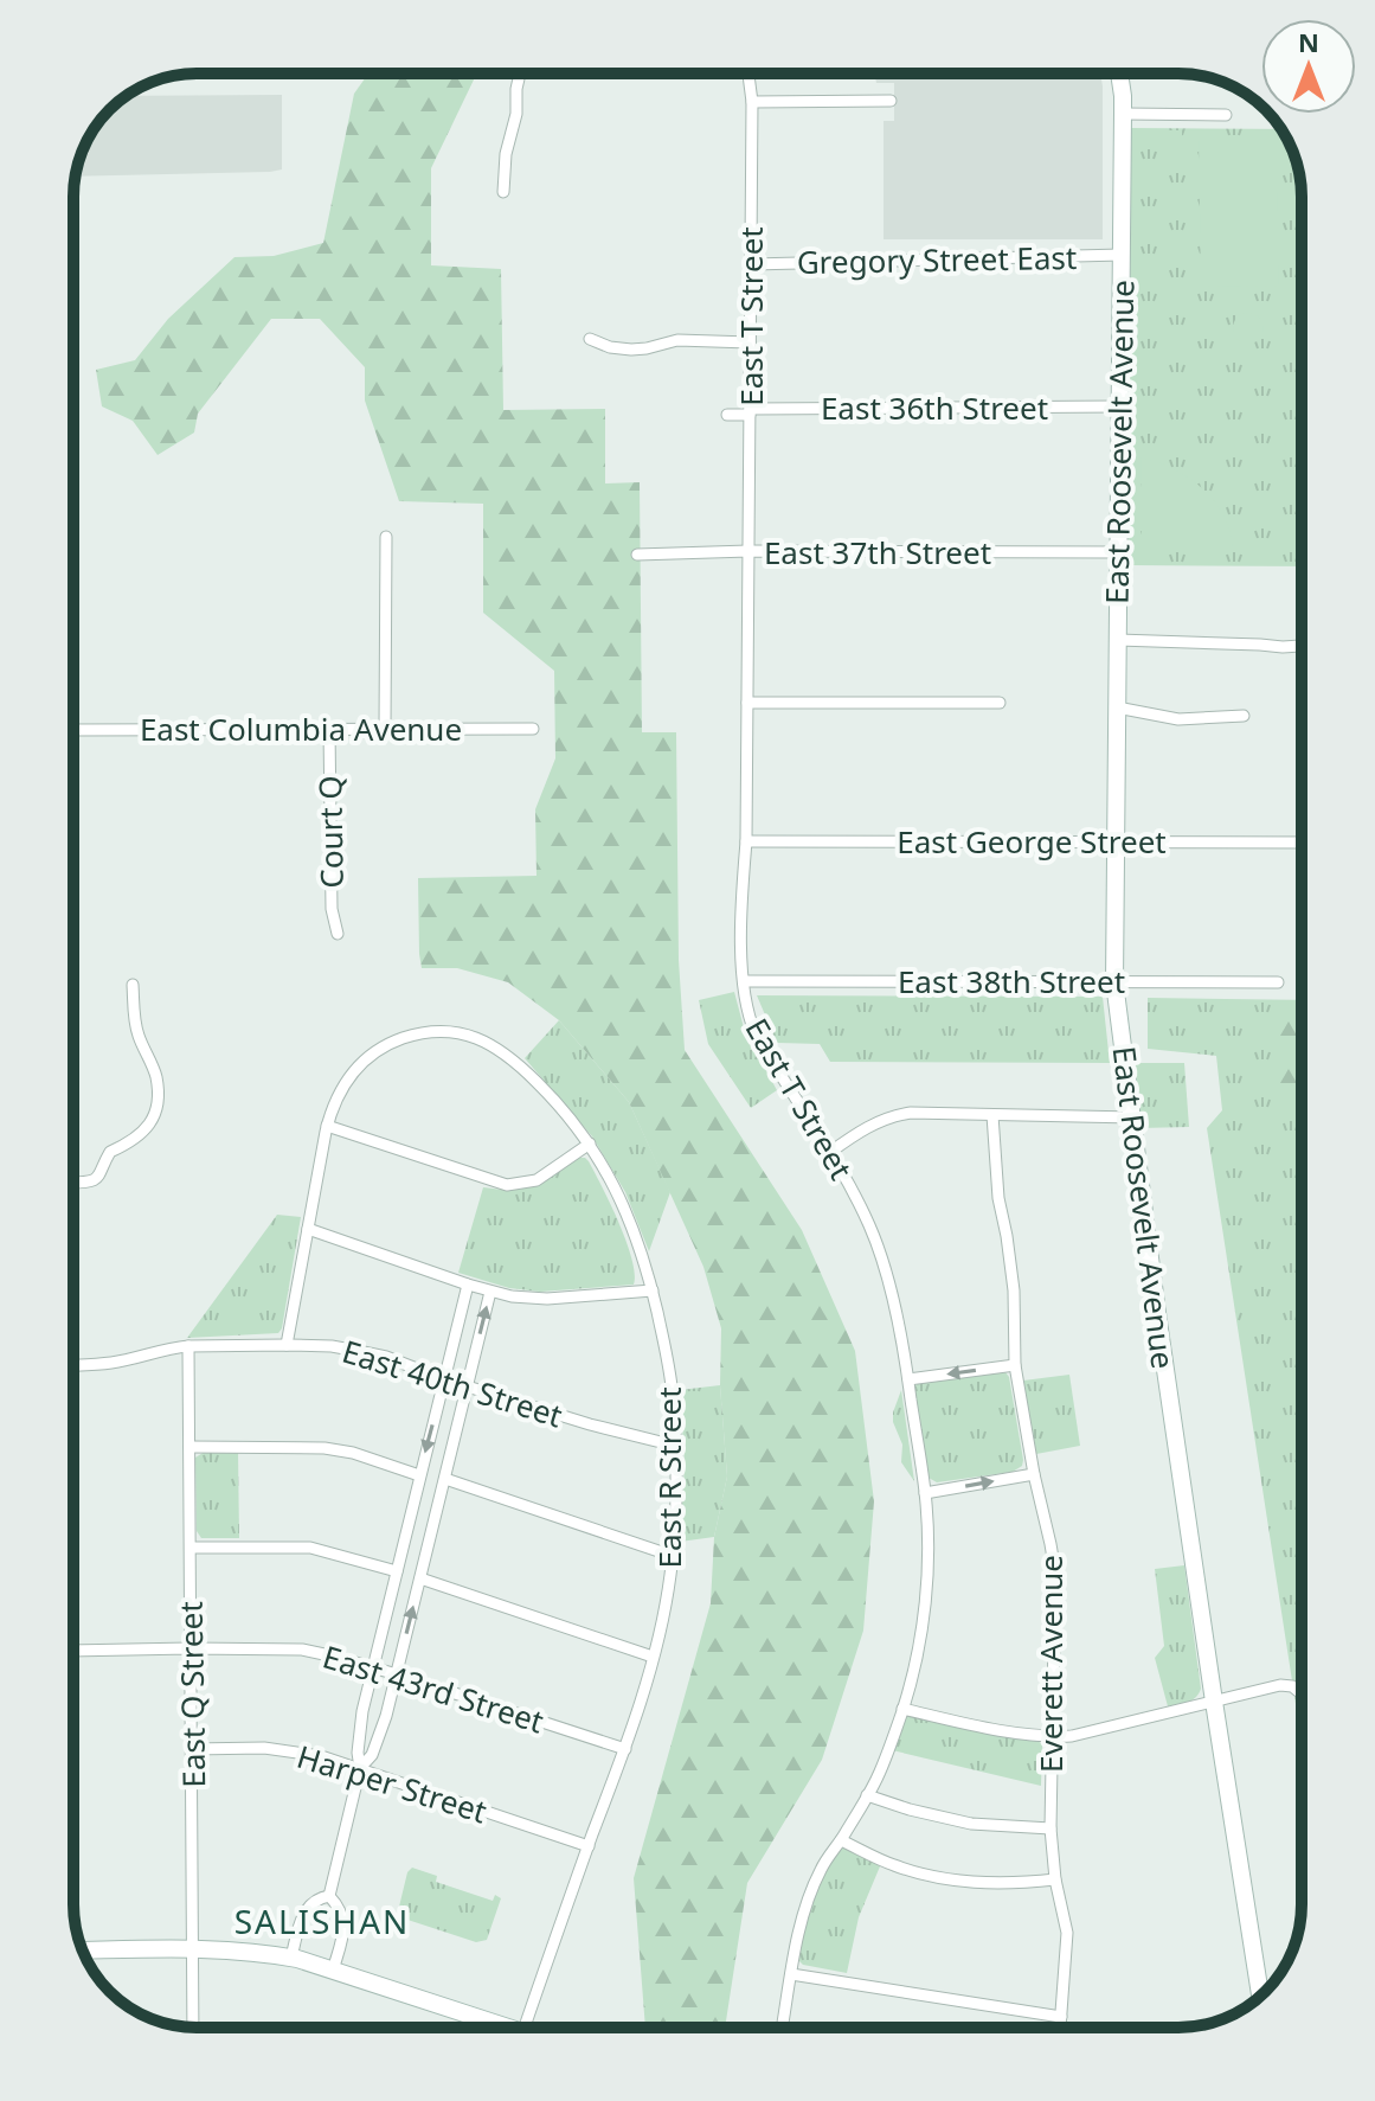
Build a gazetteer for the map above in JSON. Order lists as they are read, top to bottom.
{
  "streets": {
    "street": [
      "Gregory Street East",
      "East T Street",
      "East 36th Street",
      "East Roosevelt Avenue",
      "East 37th Street",
      "East Columbia Avenue",
      "Court Q",
      "East George Street",
      "East 38th Street",
      "East 40th Street",
      "East R Street",
      "Everett Avenue",
      "East 43rd Street",
      "East Q Street",
      "Harper Street"
    ]
  },
  "crossings": [
    ["Gregory Street East", "East T Street"],
    ["Gregory Street East", "East Roosevelt Avenue"],
    ["East T Street", "East 36th Street"],
    ["East T Street", "East 37th Street"],
    ["East T Street", "East George Street"],
    ["East T Street", "East 38th Street"],
    ["East 36th Street", "East Roosevelt Avenue"],
    ["East Roosevelt Avenue", "East 37th Street"],
    ["East Roosevelt Avenue", "East George Street"],
    ["East Roosevelt Avenue", "East 38th Street"],
    ["East Columbia Avenue", "Court Q"],
    ["East 40th Street", "East R Street"],
    ["East 40th Street", "East Q Street"],
    ["East R Street", "East 43rd Street"],
    ["East R Street", "Harper Street"],
    ["East 43rd Street", "East Q Street"],
    ["East Q Street", "Harper Street"]
  ],
  "districts": ["SALISHAN"],
  "north": "top"
}
